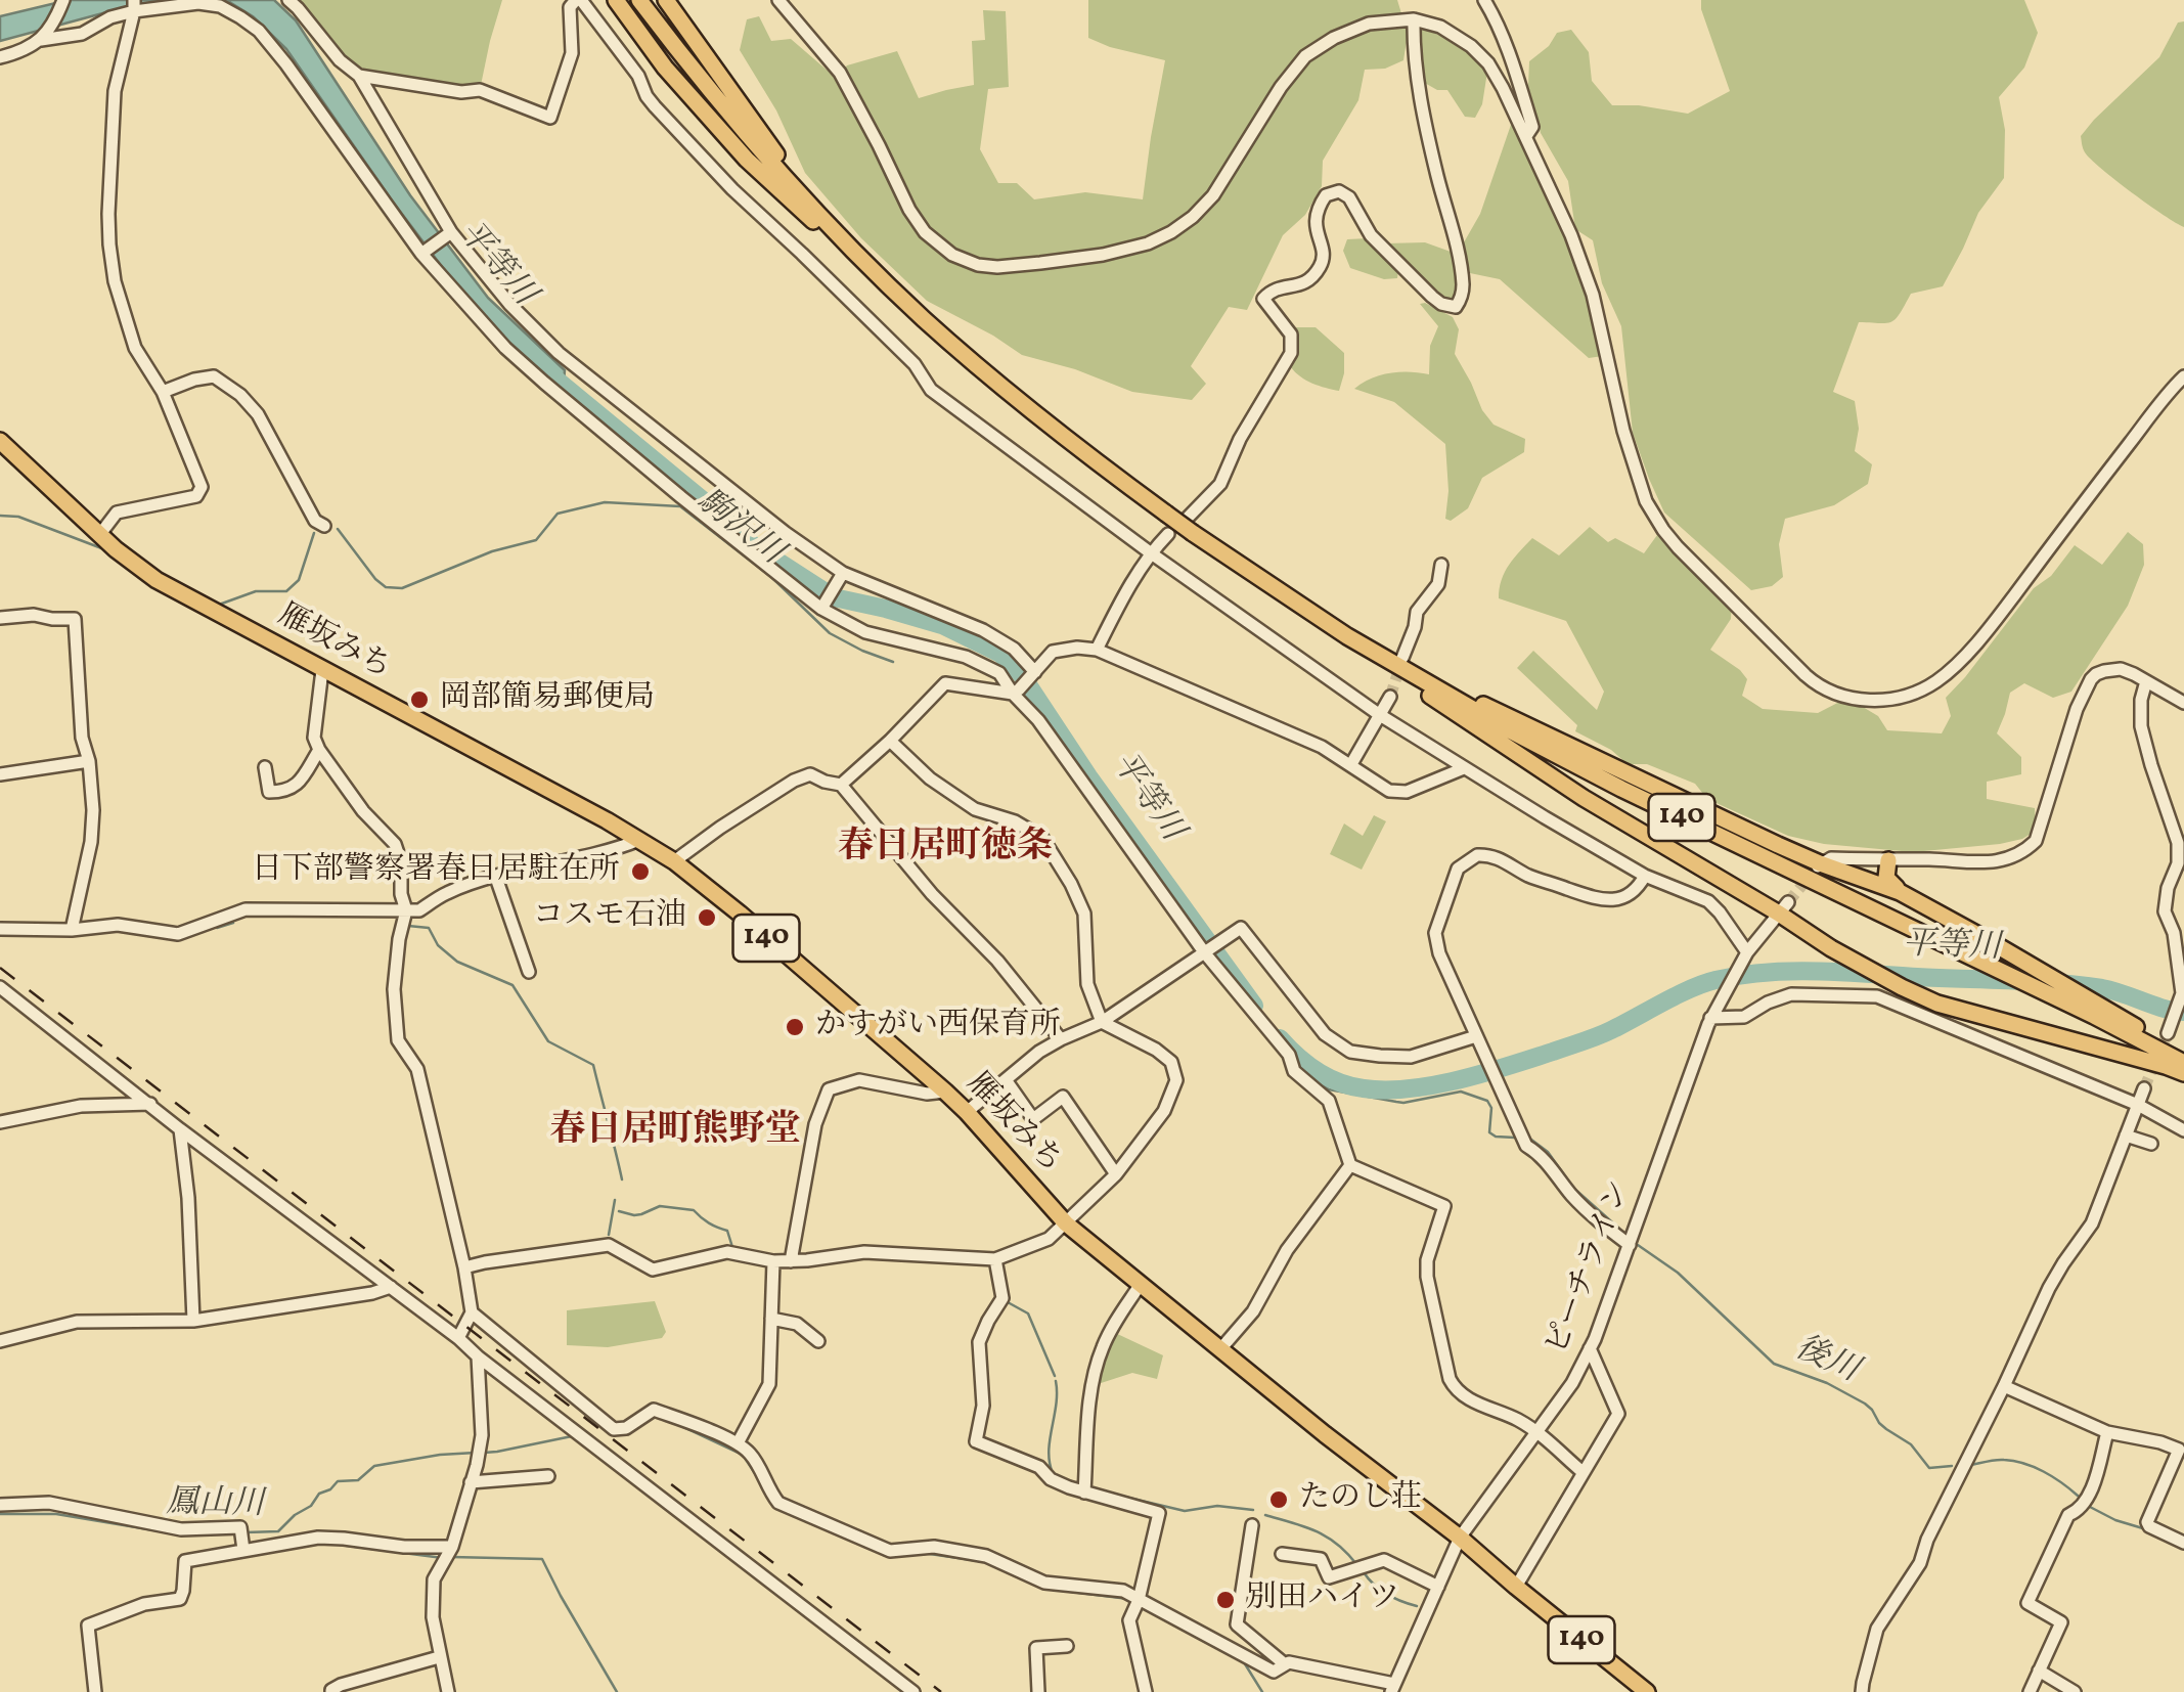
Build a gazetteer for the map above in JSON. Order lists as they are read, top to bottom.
{
  "streets": {
    "highway": ["雁坂みち", "140"],
    "street": ["ピーチライン"]
  },
  "crossings": [
    ["雁坂みち", "ピーチライン"]
  ],
  "districts": ["春日居町徳条", "春日居町熊野堂"],
  "water": [
    "平等川",
    "駒沢川",
    "後川",
    "鳳山川"
  ],
  "places": [
    "岡部簡易郵便局",
    "日下部警察署春日居駐在所",
    "コスモ石油",
    "かすがい西保育所",
    "たのし荘",
    "別田ハイツ"
  ]
}
